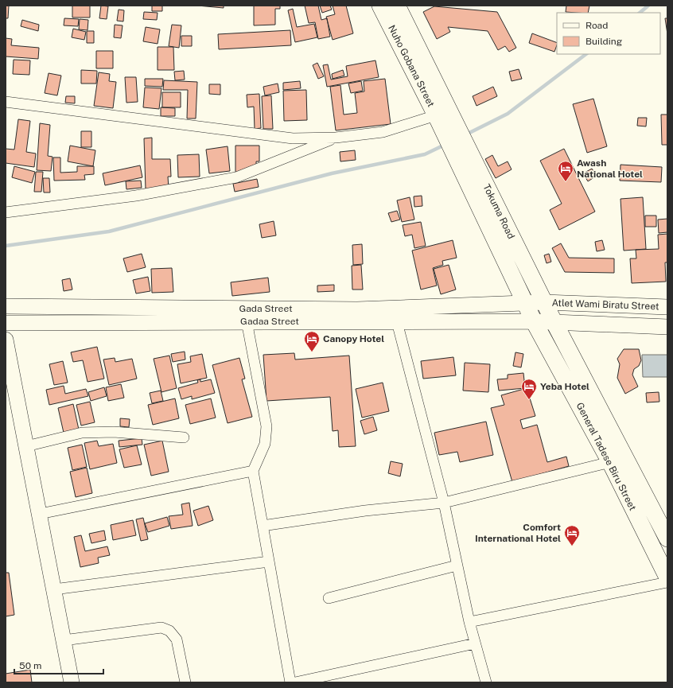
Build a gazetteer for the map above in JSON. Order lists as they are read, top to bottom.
{
  "streets": {
    "main road": [
      "Nuho Gobana Street",
      "Tokuma Road",
      "Atlet Wami Biratu Street",
      "Gada Street",
      "Gadaa Street",
      "General Tadese Biru Street"
    ]
  },
  "crossings": [
    ["Nuho Gobana Street", "Tokuma Road"],
    ["Tokuma Road", "Atlet Wami Biratu Street"],
    ["Tokuma Road", "Gada Street"],
    ["Tokuma Road", "General Tadese Biru Street"],
    ["Atlet Wami Biratu Street", "Gada Street"],
    ["Atlet Wami Biratu Street", "Gadaa Street"],
    ["Atlet Wami Biratu Street", "General Tadese Biru Street"],
    ["Gada Street", "General Tadese Biru Street"],
    ["Gadaa Street", "General Tadese Biru Street"]
  ],
  "places": {
    "hotel": [
      "Awash National Hotel",
      "Canopy Hotel",
      "Yeba Hotel",
      "Comfort International Hotel"
    ]
  },
  "legend": ["Road", "Building"],
  "scale_bar": "50 m"
}
